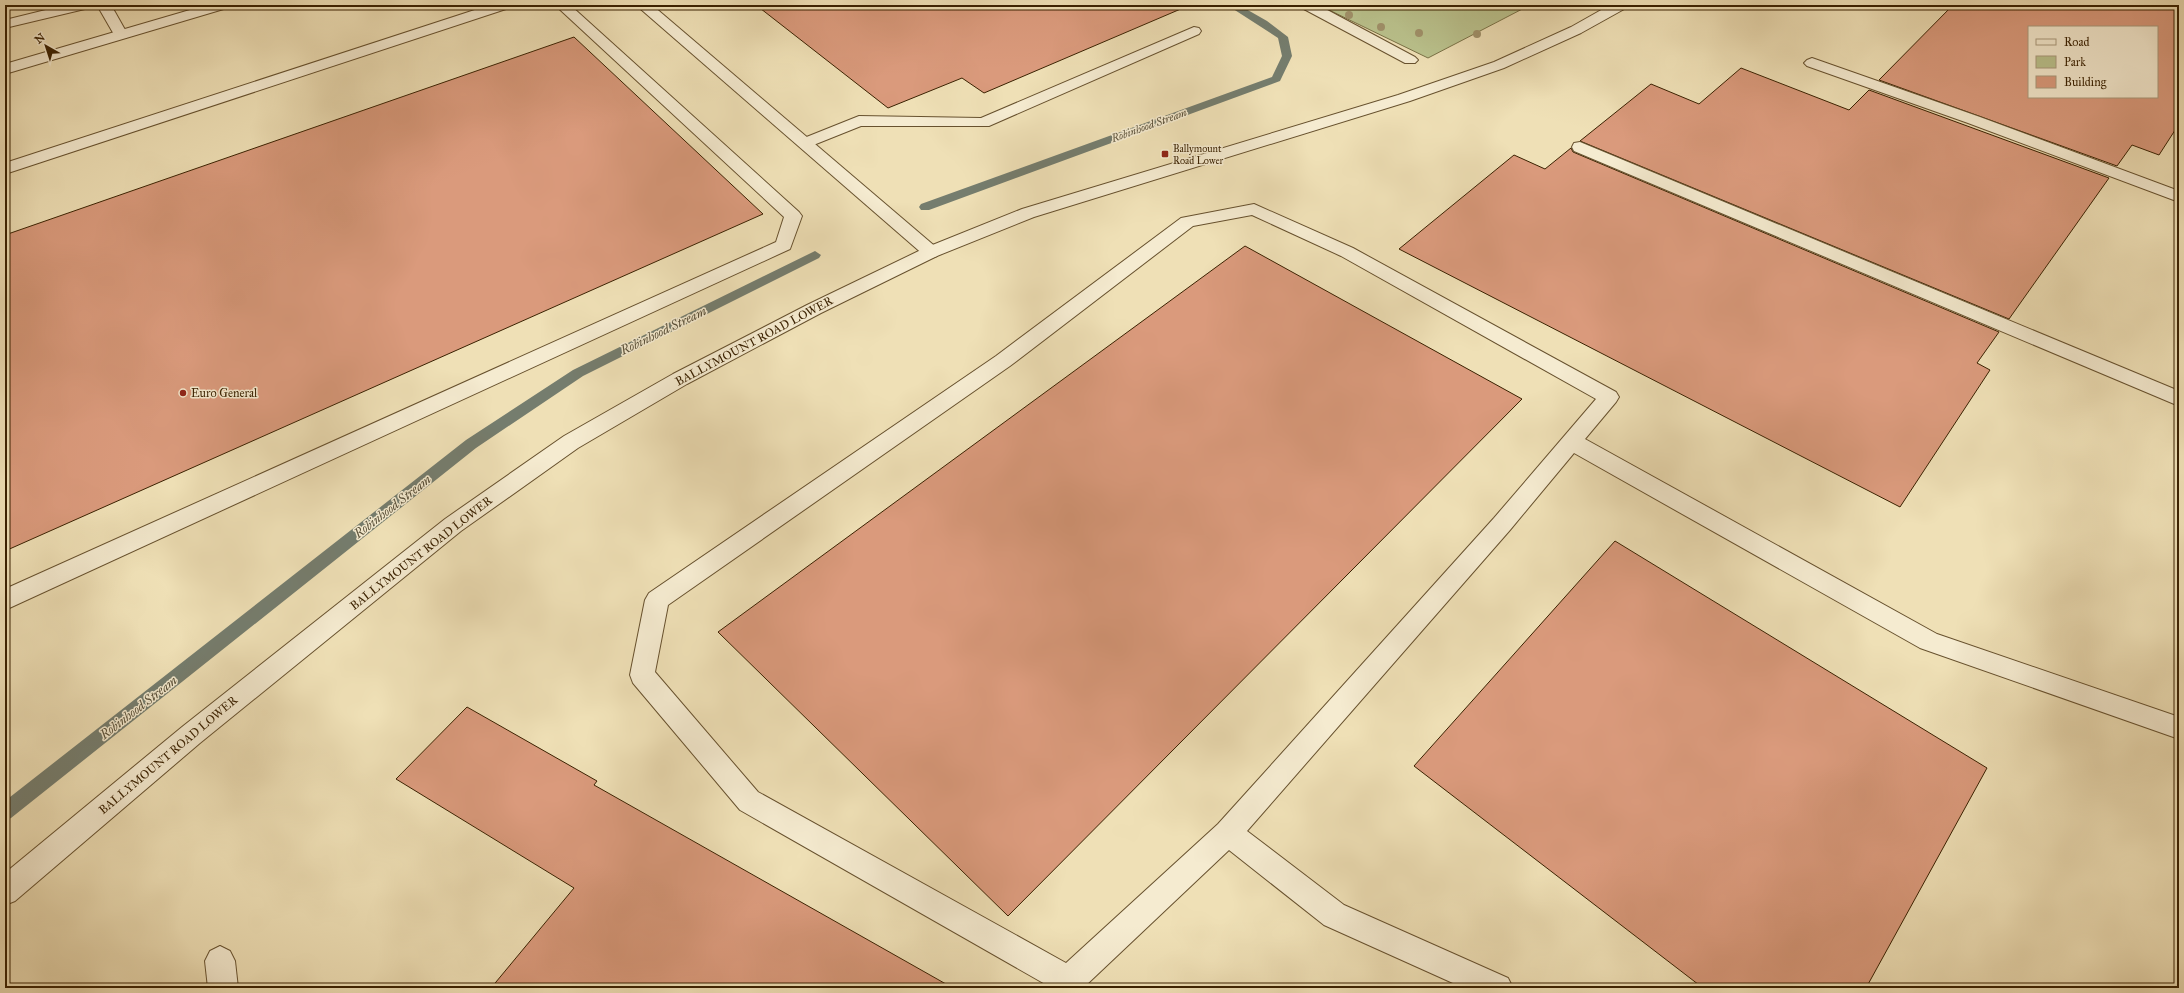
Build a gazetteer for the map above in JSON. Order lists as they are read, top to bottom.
{
  "streets": {
    "street": ["BALLYMOUNT ROAD LOWER"]
  },
  "water": ["Robinhood Stream"],
  "places": {
    "transit": ["Ballymount Road Lower"],
    "other": ["Euro General"]
  },
  "legend": ["Road", "Park", "Building"],
  "north": "top left"
}
